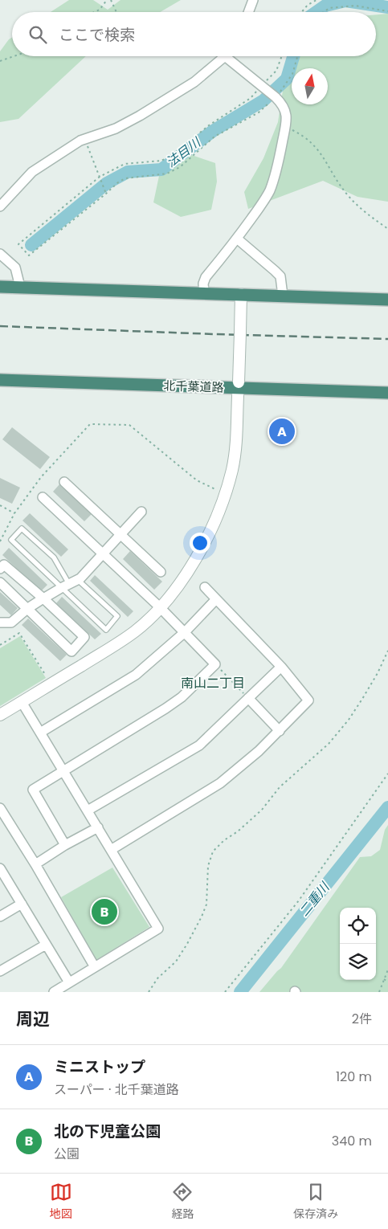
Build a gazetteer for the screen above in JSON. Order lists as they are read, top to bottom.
{
  "streets": {
    "highway": ["北千葉道路"]
  },
  "districts": ["南山二丁目"],
  "water": ["法目川", "二重川"],
  "north": "top",
  "page": {
    "search": "ここで検索",
    "pins": ["A", "B"],
    "heading": ["周辺", "2件"],
    "list": [
      {
        "mark": "A",
        "name": "ミニストップ",
        "note": "スーパー · 北千葉道路",
        "value": "120 m"
      },
      {
        "mark": "B",
        "name": "北の下児童公園",
        "note": "公園",
        "value": "340 m"
      }
    ],
    "nav": ["地図", "経路", "保存済み"]
  }
}
